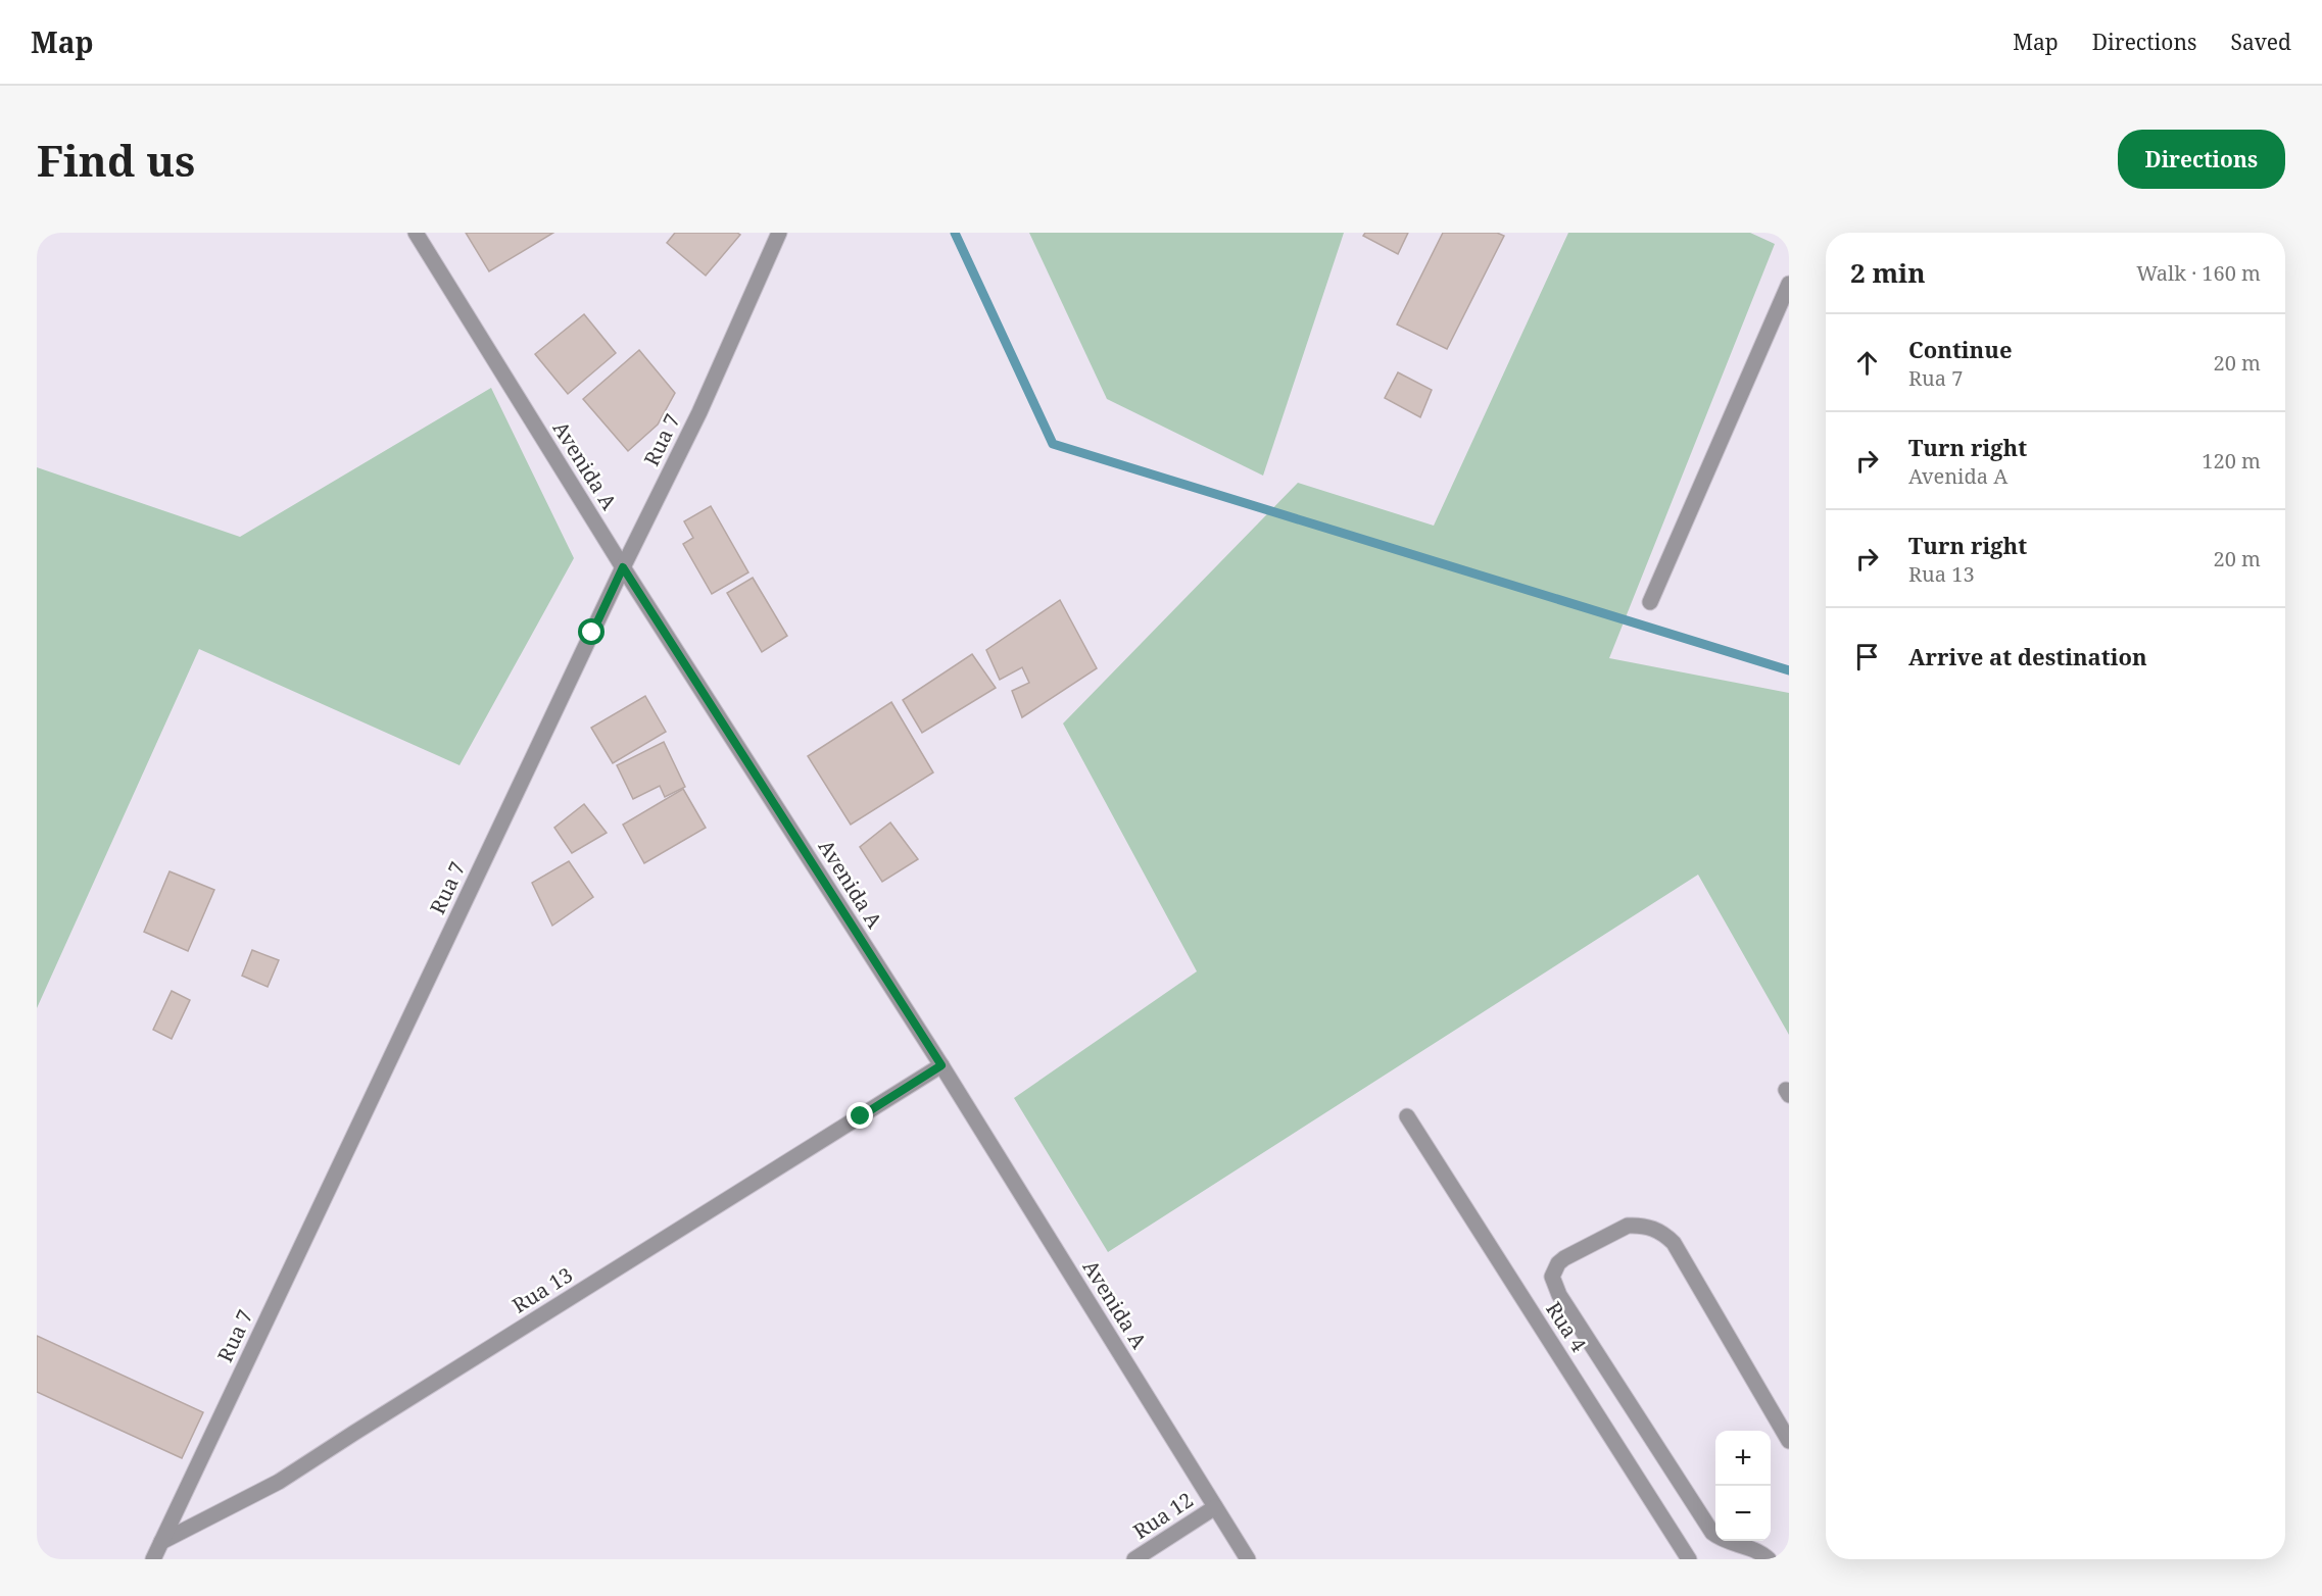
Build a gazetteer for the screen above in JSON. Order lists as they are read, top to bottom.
{
  "streets": {
    "street": [
      "Rua 7",
      "Avenida A",
      "Rua 13",
      "Rua 4",
      "Rua 12"
    ]
  },
  "crossings": [
    ["Rua 7", "Avenida A"],
    ["Rua 7", "Rua 13"],
    ["Avenida A", "Rua 13"],
    ["Avenida A", "Rua 12"]
  ],
  "page": {
    "header": "Map",
    "nav": ["Map", "Directions", "Saved"],
    "buttons": "Directions",
    "title": "Find us",
    "heading": ["2 min", "Walk · 160 m"],
    "list": [
      ["Continue", "Rua 7", "20 m"],
      ["Turn right", "Avenida A", "120 m"],
      ["Turn right", "Rua 13", "20 m"],
      "Arrive at destination"
    ],
    "map_buttons": ["+", "−"]
  }
}
